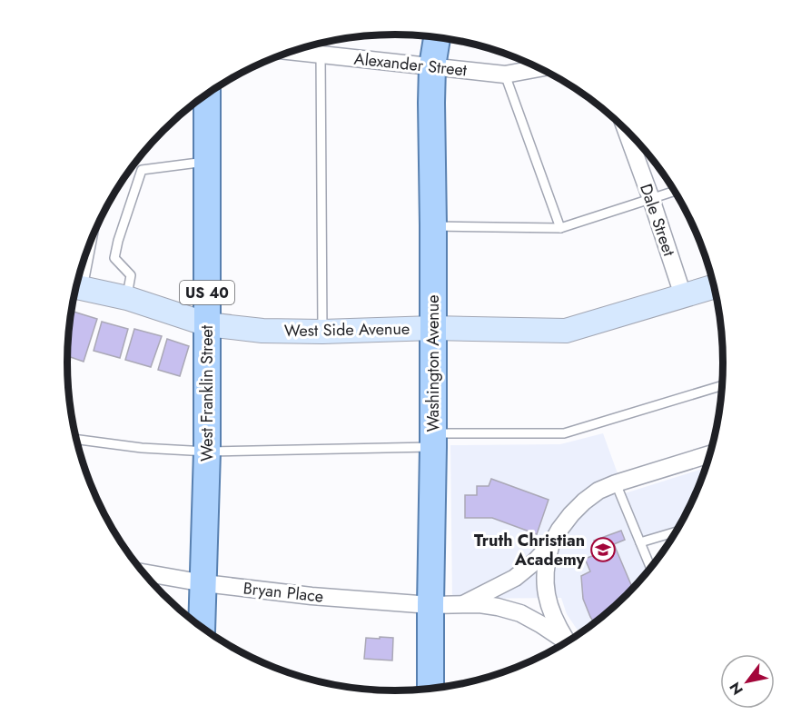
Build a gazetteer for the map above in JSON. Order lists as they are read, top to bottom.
{
  "streets": {
    "main road": ["US 40", "Washington Avenue", "West Franklin Street"],
    "street": [
      "Alexander Street",
      "Dale Street",
      "West Side Avenue",
      "Bryan Place"
    ]
  },
  "crossings": [
    ["Alexander Street", "Washington Avenue"],
    ["Dale Street", "West Side Avenue"],
    ["West Side Avenue", "Washington Avenue"],
    ["West Side Avenue", "West Franklin Street"],
    ["Washington Avenue", "Bryan Place"],
    ["West Franklin Street", "Bryan Place"]
  ],
  "places": {
    "school or university": ["Truth Christian Academy"]
  },
  "north": "bottom left"
}
